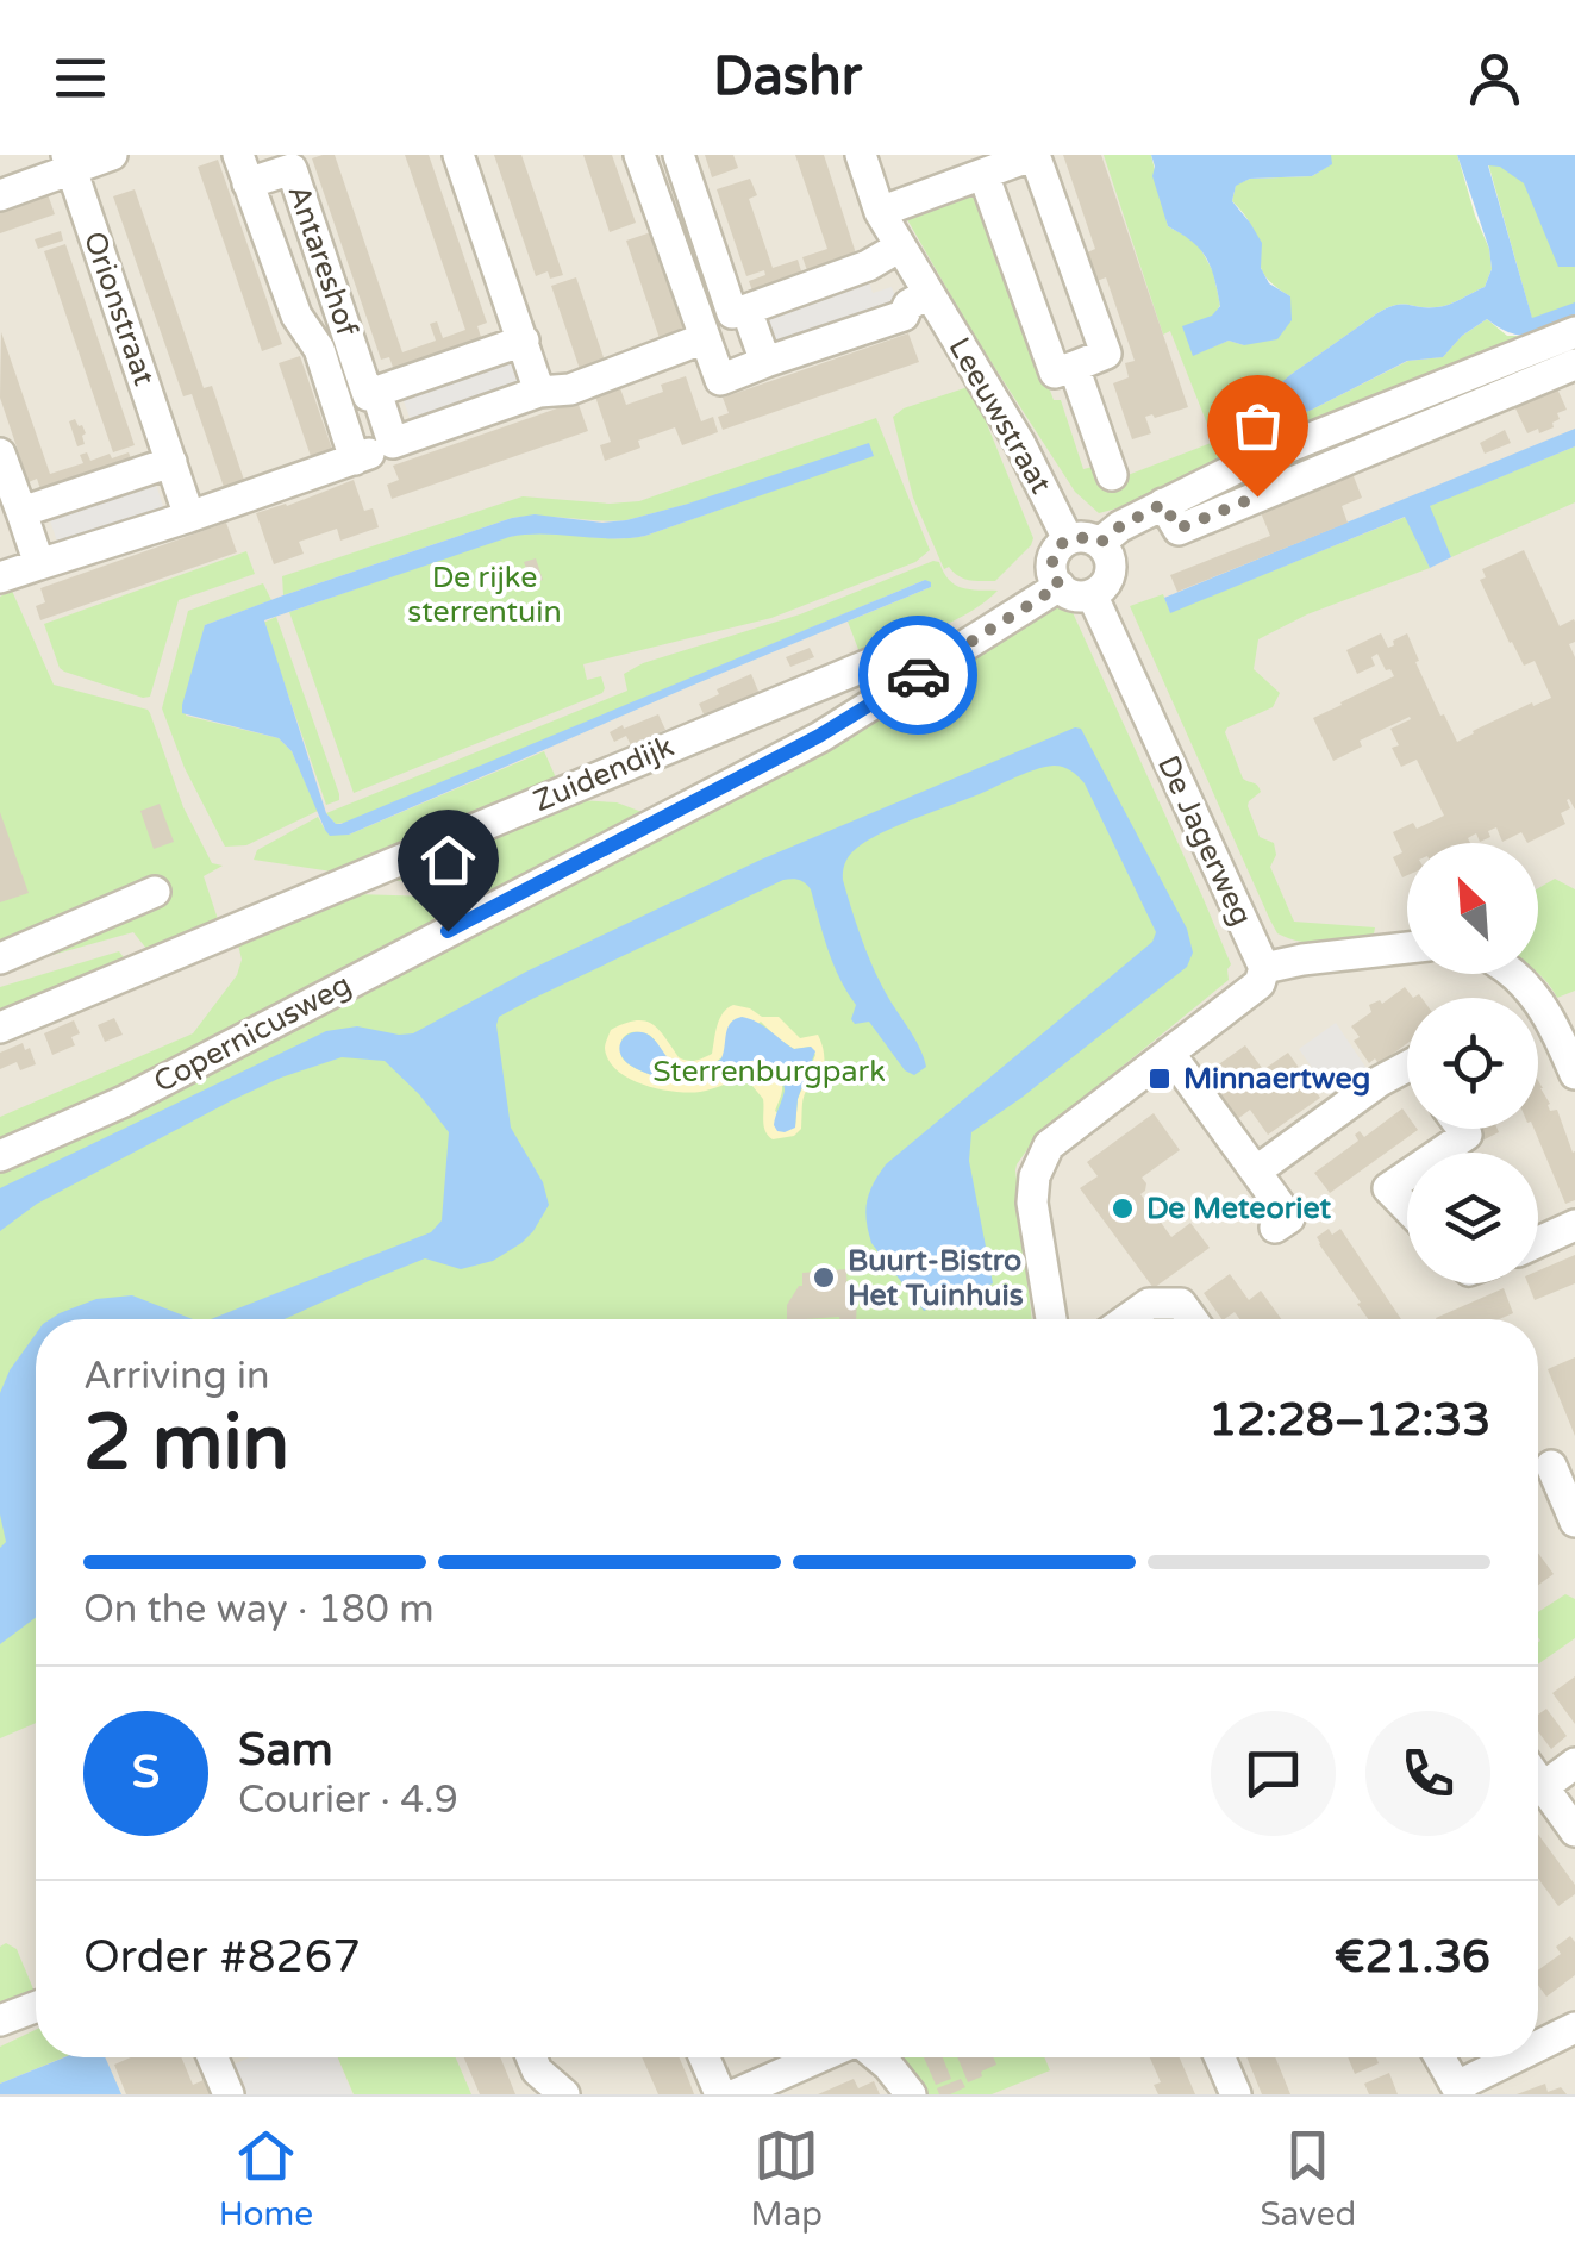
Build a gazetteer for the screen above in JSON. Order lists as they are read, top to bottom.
{
  "streets": {
    "street": [
      "Antareshof",
      "Orionstraat",
      "Leeuwstraat",
      "Zuidendijk",
      "De Jagerweg",
      "Copernicusweg"
    ]
  },
  "crossings": [
    ["Leeuwstraat", "De Jagerweg"],
    ["Leeuwstraat", "Copernicusweg"],
    ["Zuidendijk", "Copernicusweg"],
    ["De Jagerweg", "Copernicusweg"]
  ],
  "parks": ["De rijke sterrentuin", "Sterrenburgpark"],
  "places": {
    "transit": ["Minnaertweg"],
    "other": ["De Meteoriet", "Buurt-Bistro Het Tuinhuis"]
  },
  "north": "top left",
  "page": {
    "header": "Dashr",
    "heading": ["2 min", "Arriving in", "12:28–12:33"],
    "panel": [
      "Sam",
      "Courier · 4.9",
      "Order #8267",
      "€21.36"
    ],
    "bar": "On the way · 180 m",
    "round": "S",
    "tabs": ["Home", "Map", "Saved"]
  }
}
